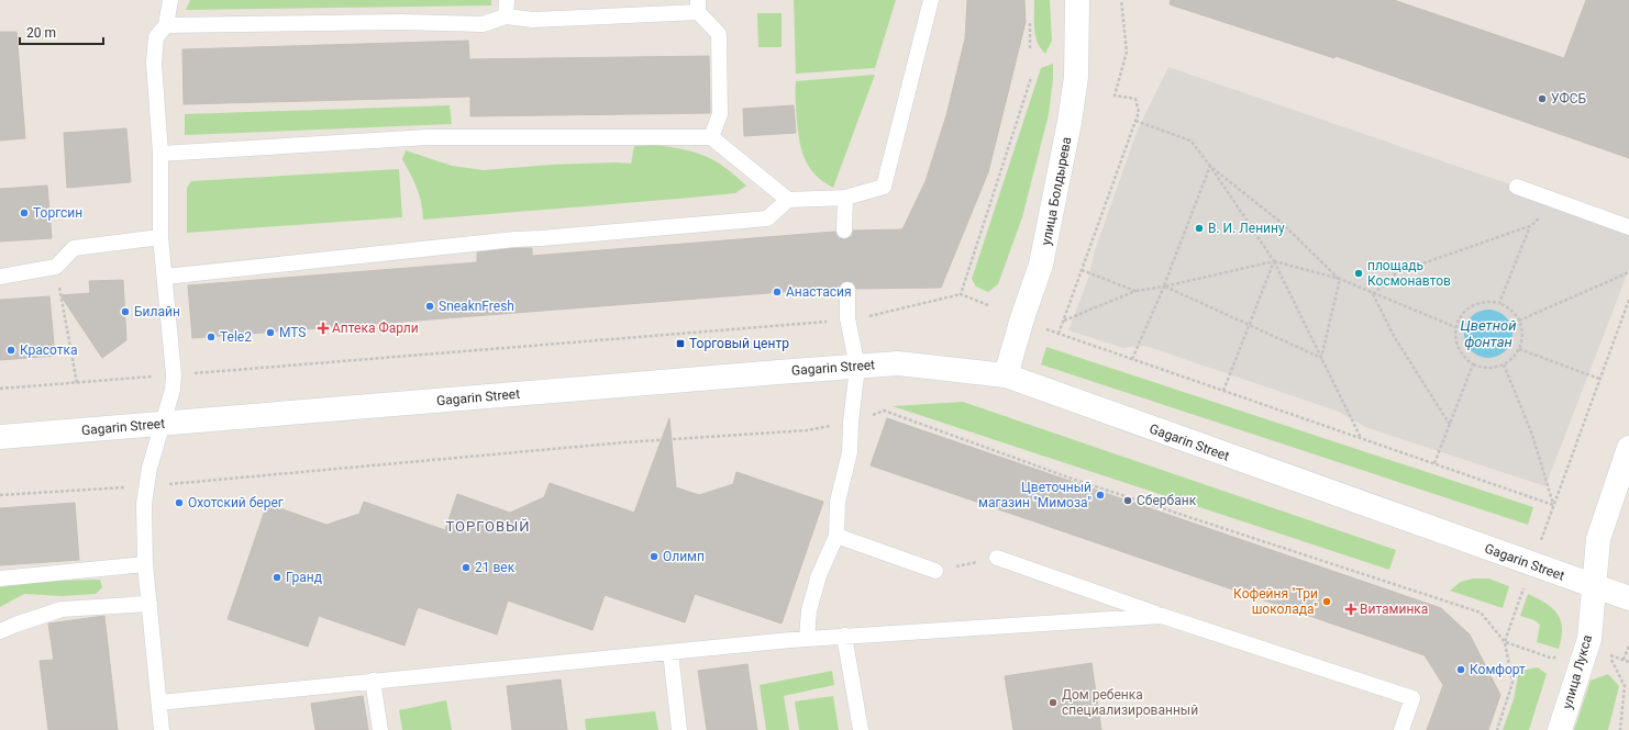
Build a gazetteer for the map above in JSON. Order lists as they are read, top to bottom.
{
  "streets": {
    "main road": ["улица Болдырева", "Gagarin Street", "улица Лукса"]
  },
  "crossings": [
    ["улица Болдырева", "Gagarin Street"],
    ["Gagarin Street", "улица Лукса"]
  ],
  "districts": ["ТОРГОВЫЙ"],
  "water": ["Цветной фонтан"],
  "places": {
    "other": [
      "УФСБ",
      "Торгсин",
      "В. И. Ленину",
      "площадь Космонавтов",
      "Анастасия",
      "SneaknFresh",
      "Билайн",
      "MTS",
      "Tele2",
      "Красотка",
      "Цветочный магазин \"Мимоза\"",
      "Сбербанк",
      "Охотский берег",
      "Олимп",
      "21 век",
      "Гранд",
      "Кофейня \"Три шоколада\"",
      "Комфорт",
      "Дом ребенка специализированный"
    ],
    "health": ["Аптека Фарли", "Витаминка"],
    "transit": ["Торговый центр"]
  },
  "scale_bar": "20 m"
}
